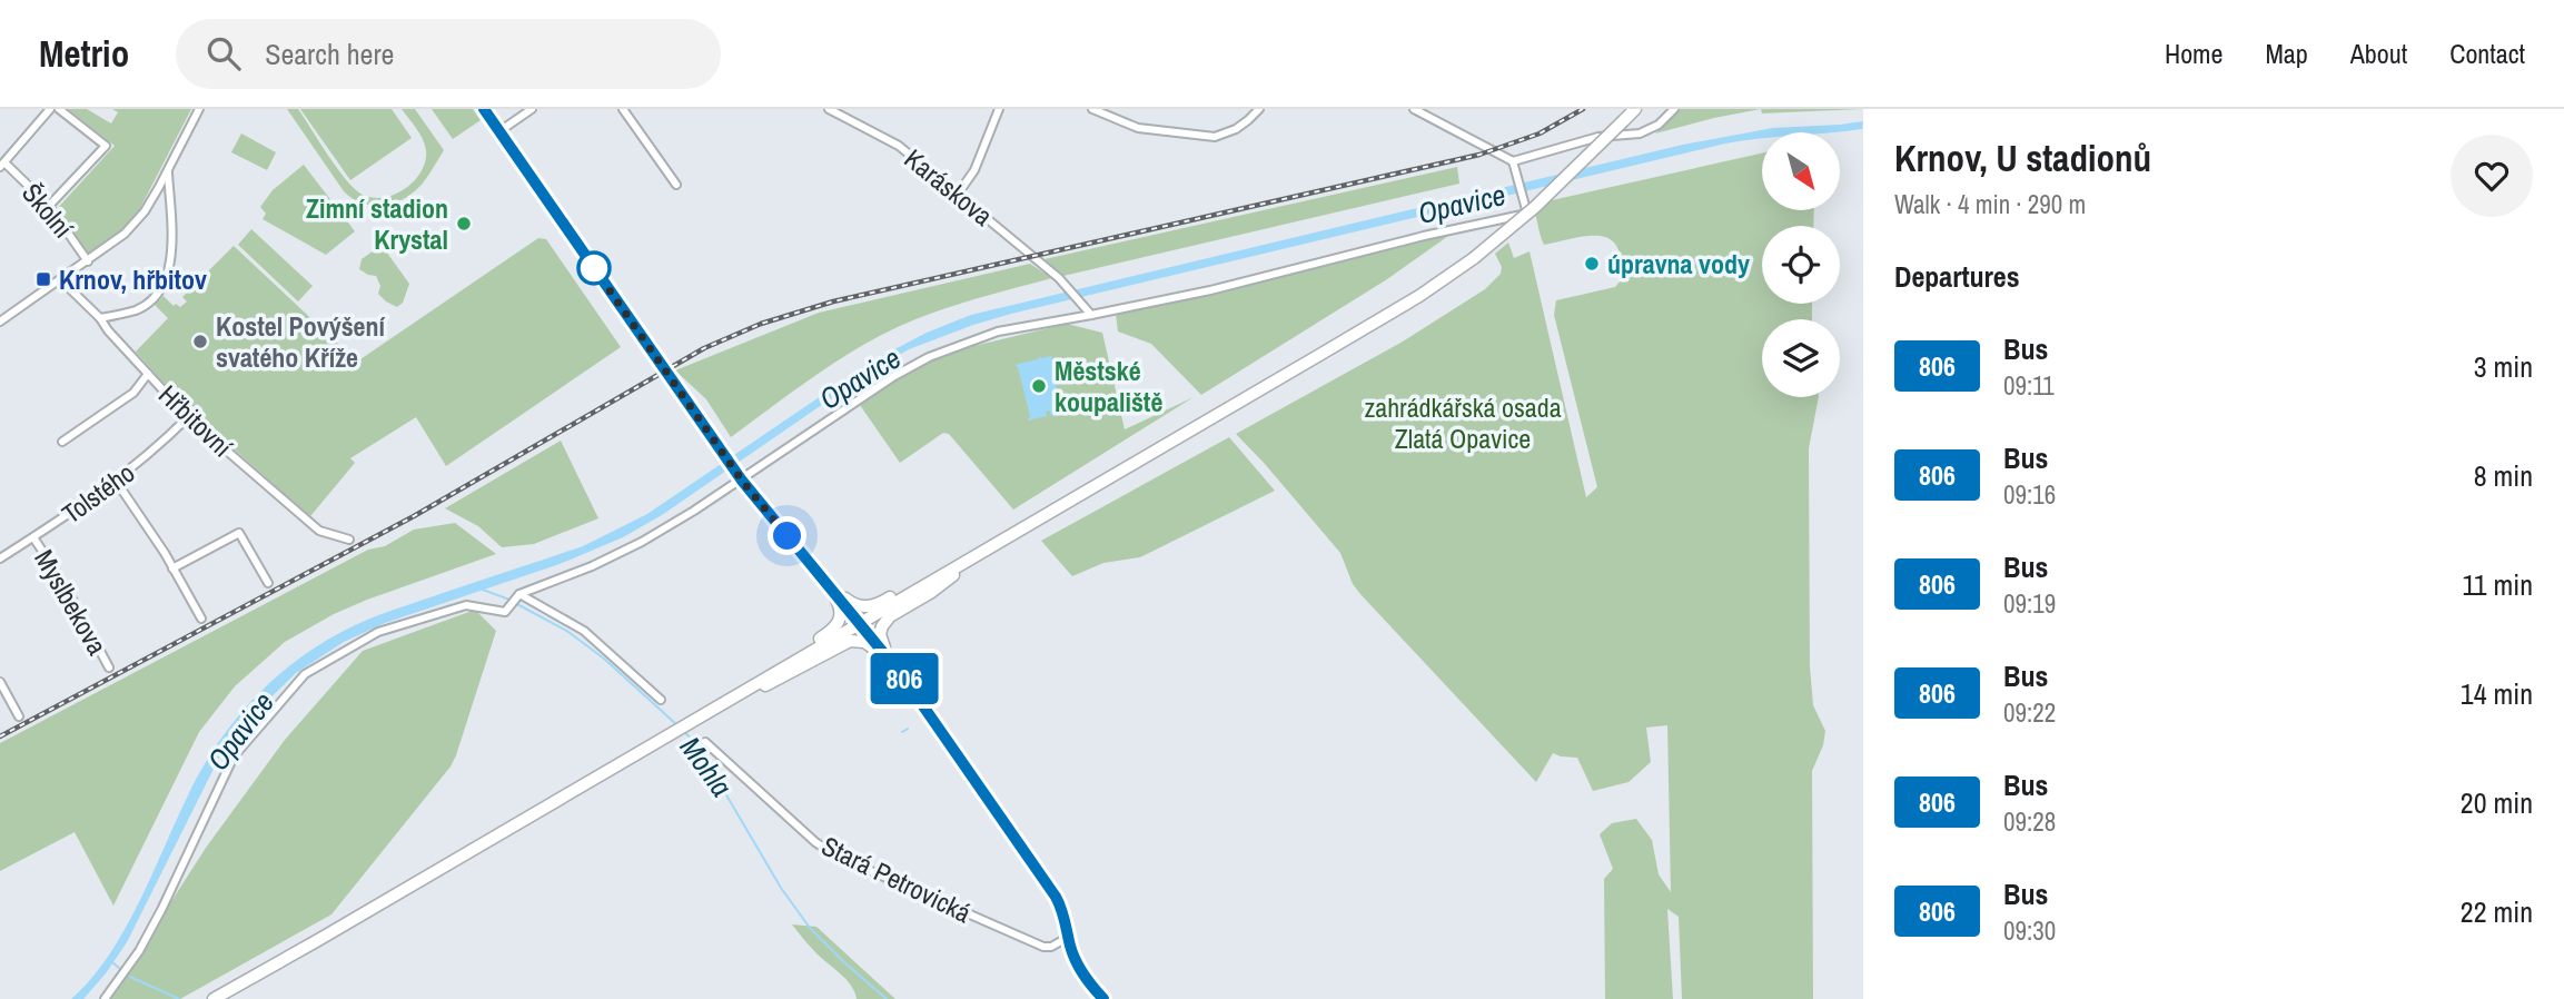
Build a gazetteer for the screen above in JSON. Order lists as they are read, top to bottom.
{
  "streets": {
    "street": [
      "Karáskova",
      "Školní",
      "Hřbitovní",
      "Tolstého",
      "Myslbekova",
      "Stará Petrovická"
    ]
  },
  "crossings": [
    ["Hřbitovní", "Tolstého"],
    ["Tolstého", "Myslbekova"]
  ],
  "water": ["Opavice", "Mohla"],
  "parks": ["zahrádkářská osada Zlatá Opavice"],
  "places": {
    "other": [
      "Zimní stadion Krystal",
      "úpravna vody",
      "Kostel Povýšení svatého Kříže",
      "Městské koupaliště"
    ],
    "transit": ["Krnov, hřbitov"]
  },
  "lines": ["bus line 806"],
  "north": "bottom right",
  "page": {
    "header": "Metrio",
    "search": "Search here",
    "nav": [
      "Home",
      "Map",
      "About",
      "Contact"
    ],
    "on_map": "806",
    "heading": [
      ["Krnov, U stadionů", "Walk · 4 min · 290 m"],
      "Departures"
    ],
    "list": [
      {
        "mark": "806",
        "name": "Bus",
        "note": "09:11",
        "value": "3 min"
      },
      {
        "mark": "806",
        "name": "Bus",
        "note": "09:16",
        "value": "8 min"
      },
      {
        "mark": "806",
        "name": "Bus",
        "note": "09:19",
        "value": "11 min"
      },
      {
        "mark": "806",
        "name": "Bus",
        "note": "09:22",
        "value": "14 min"
      },
      {
        "mark": "806",
        "name": "Bus",
        "note": "09:28",
        "value": "20 min"
      },
      {
        "mark": "806",
        "name": "Bus",
        "note": "09:30",
        "value": "22 min"
      }
    ]
  }
}
